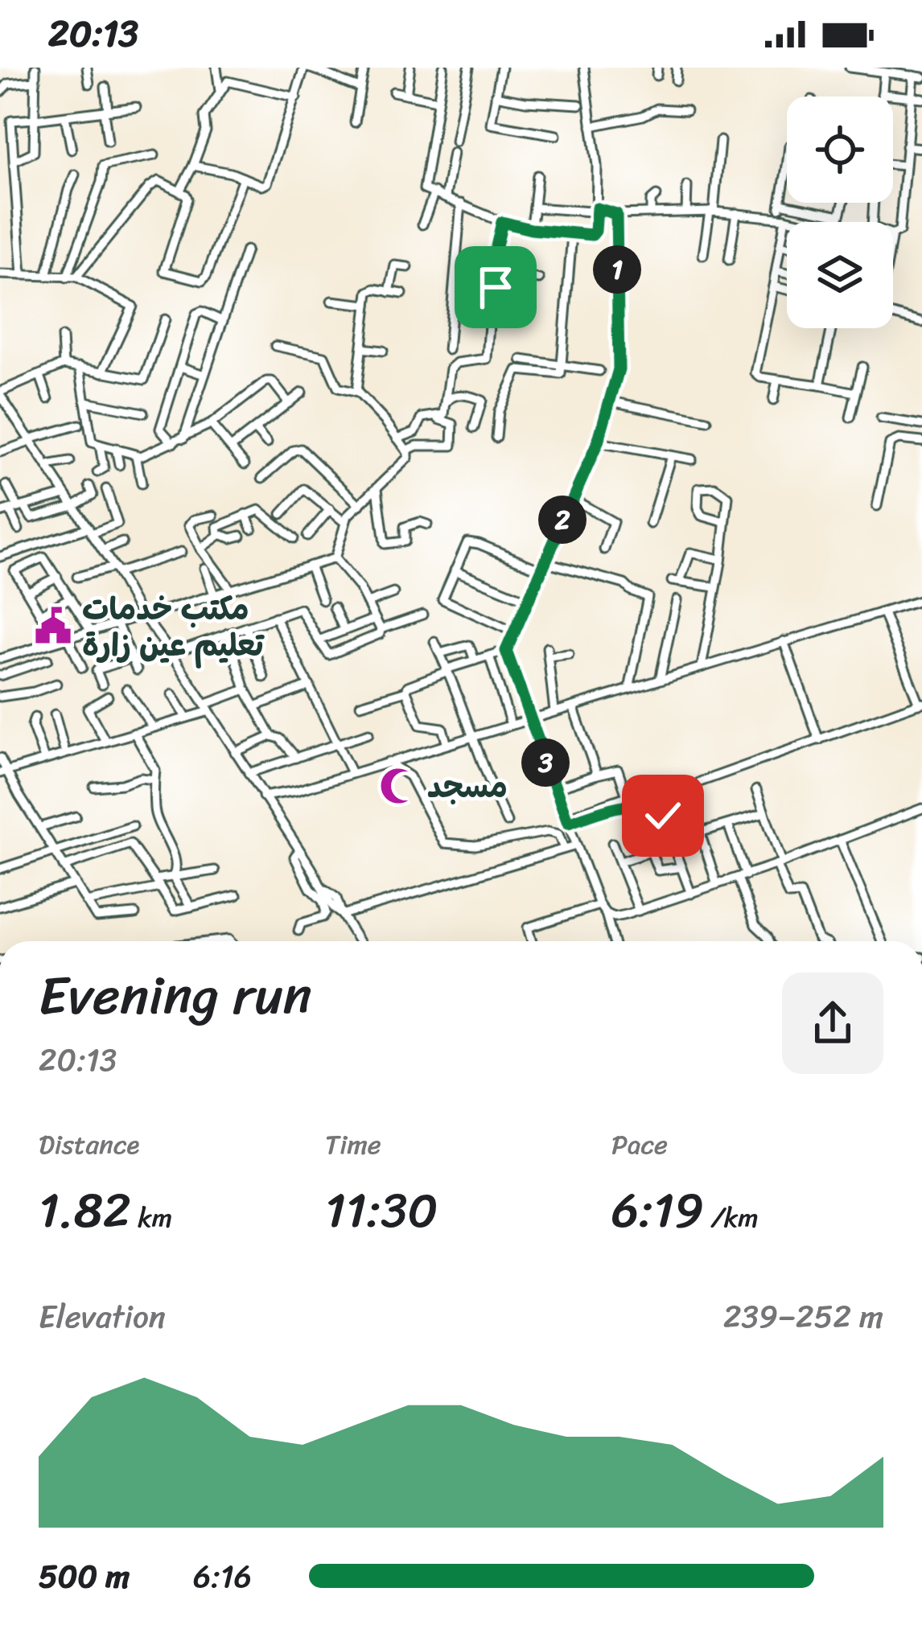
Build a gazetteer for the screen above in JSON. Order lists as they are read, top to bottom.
{
  "places": {
    "public building": ["مكتب خدمات تعليم عين زارة"],
    "mosque": ["مسجد"]
  },
  "page": {
    "status": "20:13",
    "pins": ["1", "2", "3"],
    "heading": ["Evening run", "20:13"],
    "stats": [
      ["Distance", "1.82 km"],
      ["Time", "11:30"],
      ["Pace", "6:19 /km"]
    ],
    "chart": ["Elevation", "239–252 m"],
    "list": [
      {
        "name": "500 m",
        "note": "6:16"
      }
    ]
  }
}
